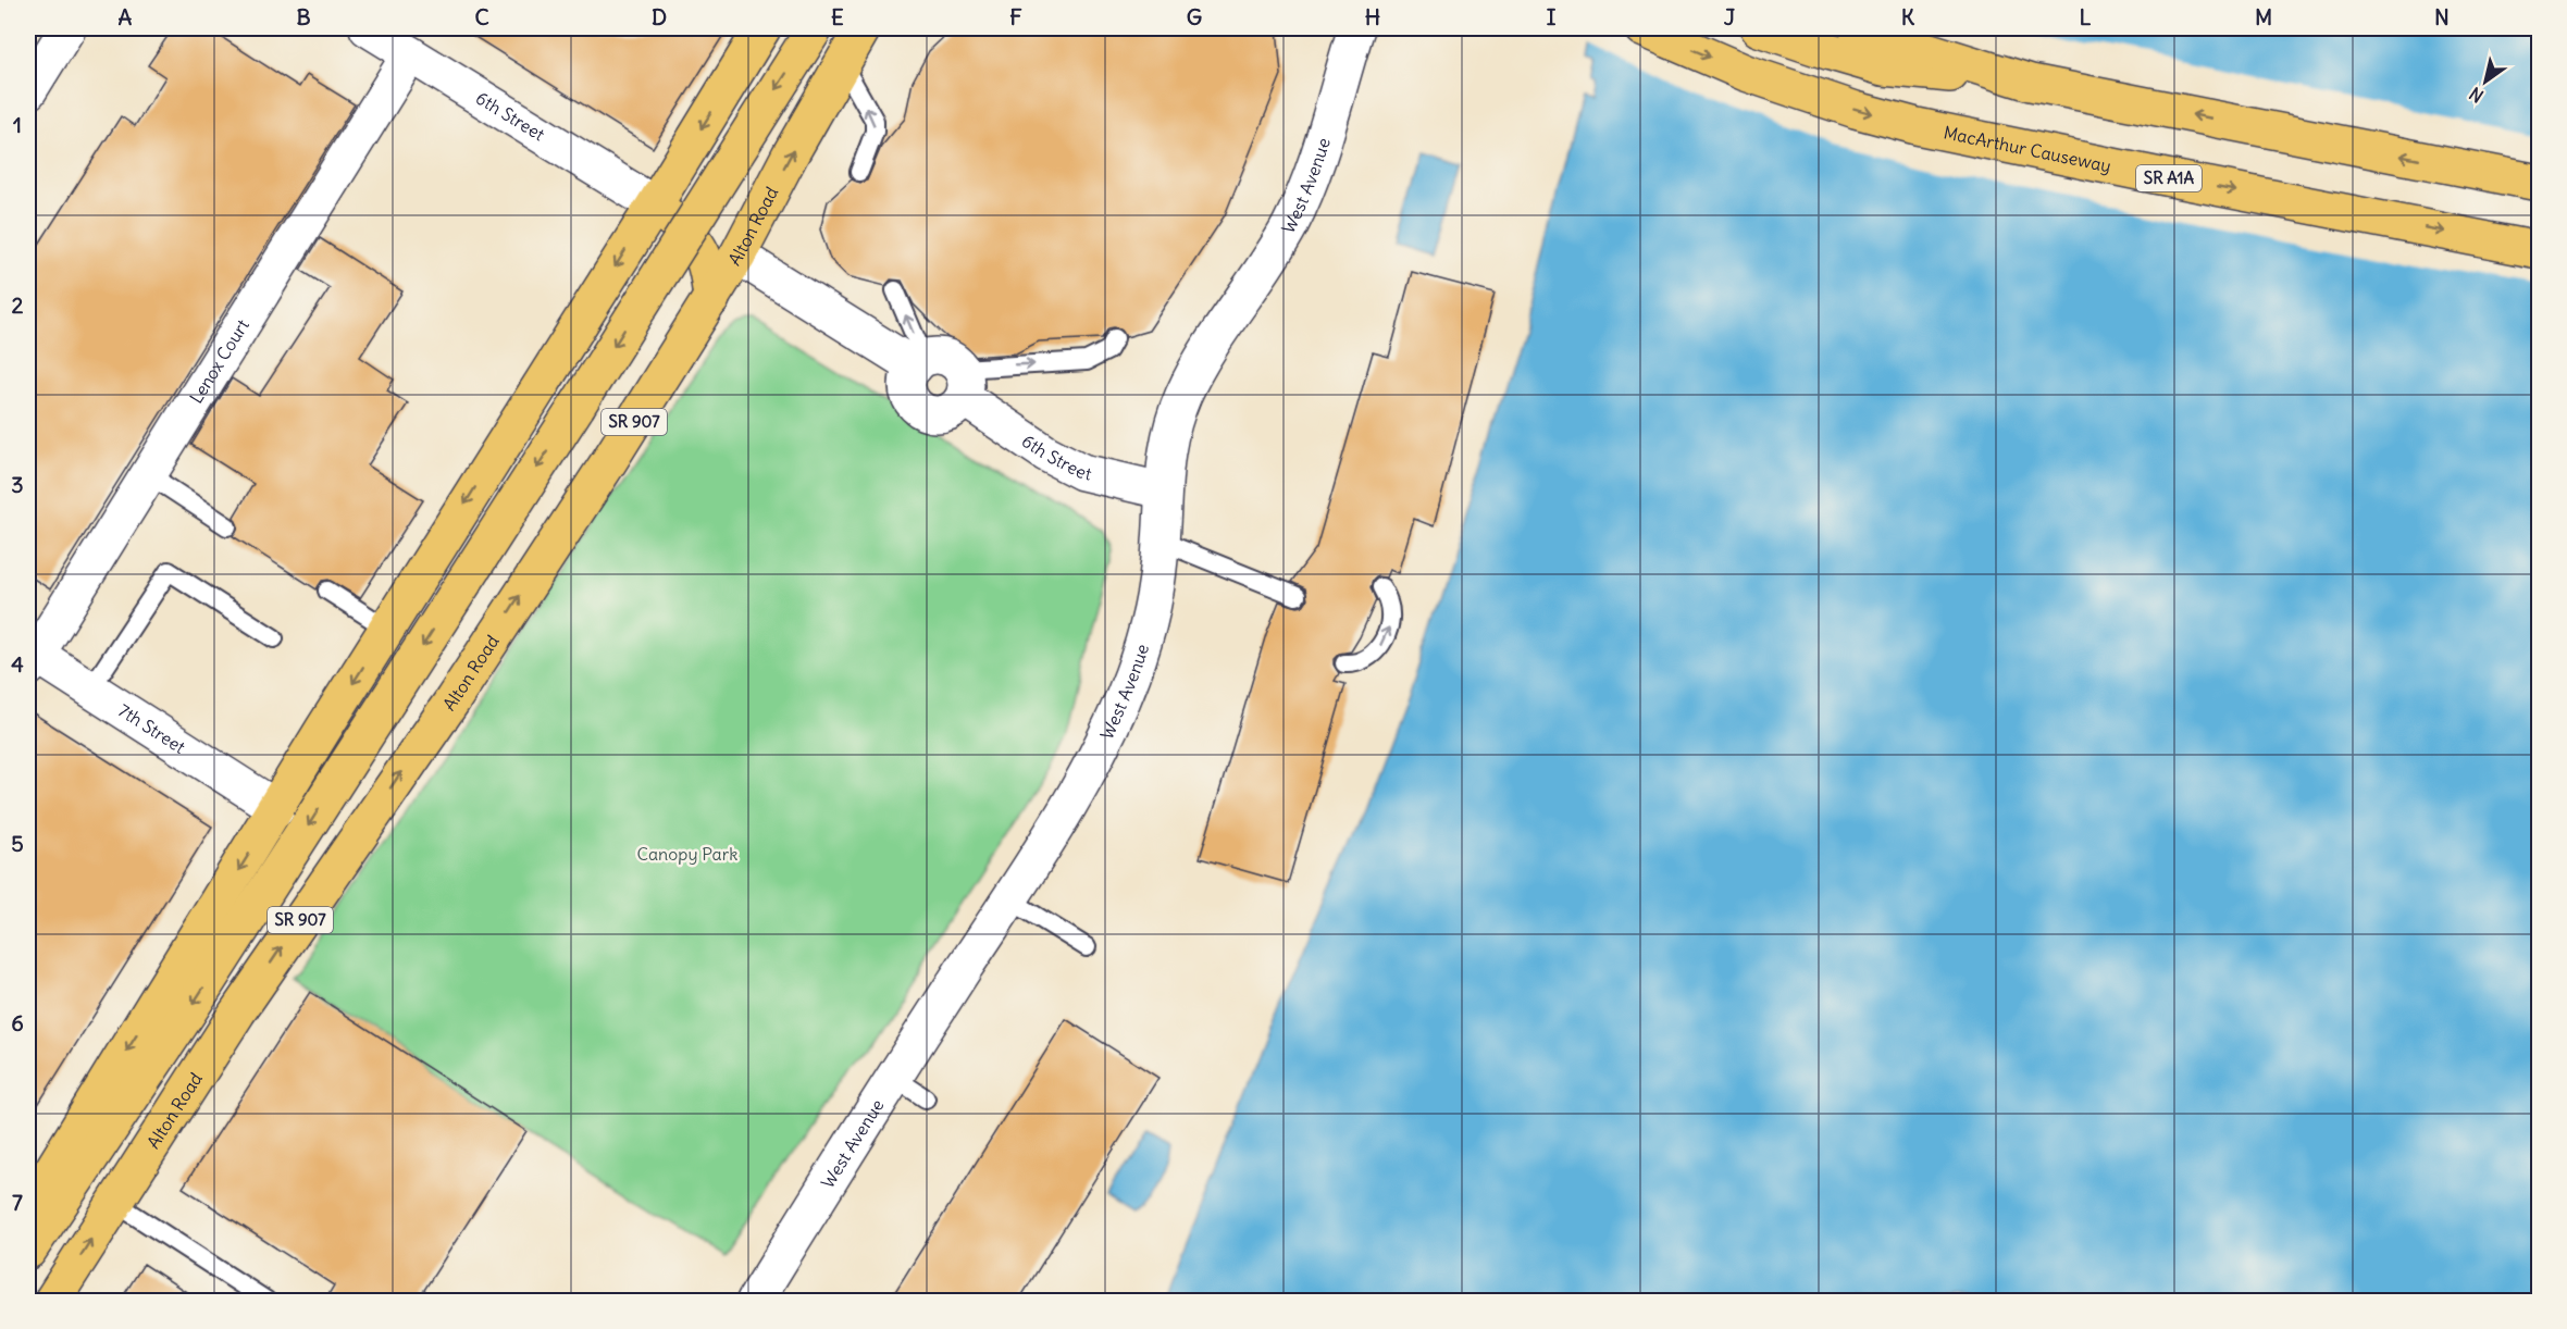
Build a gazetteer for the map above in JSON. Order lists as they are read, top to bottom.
{
  "streets": {
    "highway": [
      "MacArthur Causeway",
      "SR A1A",
      "Alton Road",
      "SR 907"
    ],
    "street": [
      "6th Street",
      "West Avenue",
      "Lenox Court",
      "7th Street"
    ]
  },
  "crossings": [
    ["6th Street", "West Avenue"],
    ["6th Street", "Lenox Court"],
    ["Lenox Court", "7th Street"]
  ],
  "parks": ["Canopy Park"],
  "north": "bottom left",
  "grid": {
    "columns": [
      "A",
      "B",
      "C",
      "D",
      "E",
      "F",
      "G",
      "H",
      "I",
      "J",
      "K",
      "L",
      "M",
      "N"
    ],
    "rows": [
      "1",
      "2",
      "3",
      "4",
      "5",
      "6",
      "7"
    ]
  }
}
